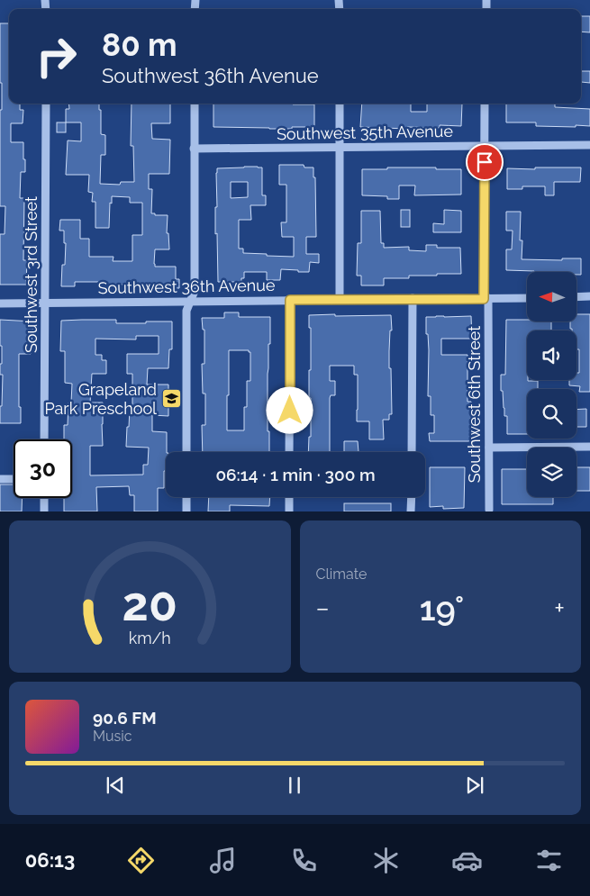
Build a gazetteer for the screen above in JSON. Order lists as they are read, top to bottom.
{
  "streets": {
    "street": [
      "Southwest 35th Avenue",
      "Southwest 3rd Street",
      "Southwest 36th Avenue",
      "Southwest 6th Street"
    ]
  },
  "crossings": [
    ["Southwest 35th Avenue", "Southwest 6th Street"],
    ["Southwest 3rd Street", "Southwest 36th Avenue"],
    ["Southwest 36th Avenue", "Southwest 6th Street"]
  ],
  "places": {
    "school or university": ["Grapeland Park Preschool"]
  },
  "north": "left",
  "page": {
    "turn": ["80 m", "Southwest 36th Avenue"],
    "limit": "30",
    "trip": "06:14 · 1 min · 300 m",
    "tile": "Climate",
    "heat": ["−", "19°", "+"],
    "song": ["90.6 FM", "Music"],
    "tabs": "06:13",
    "gauge": ["20", "km/h"]
  }
}
